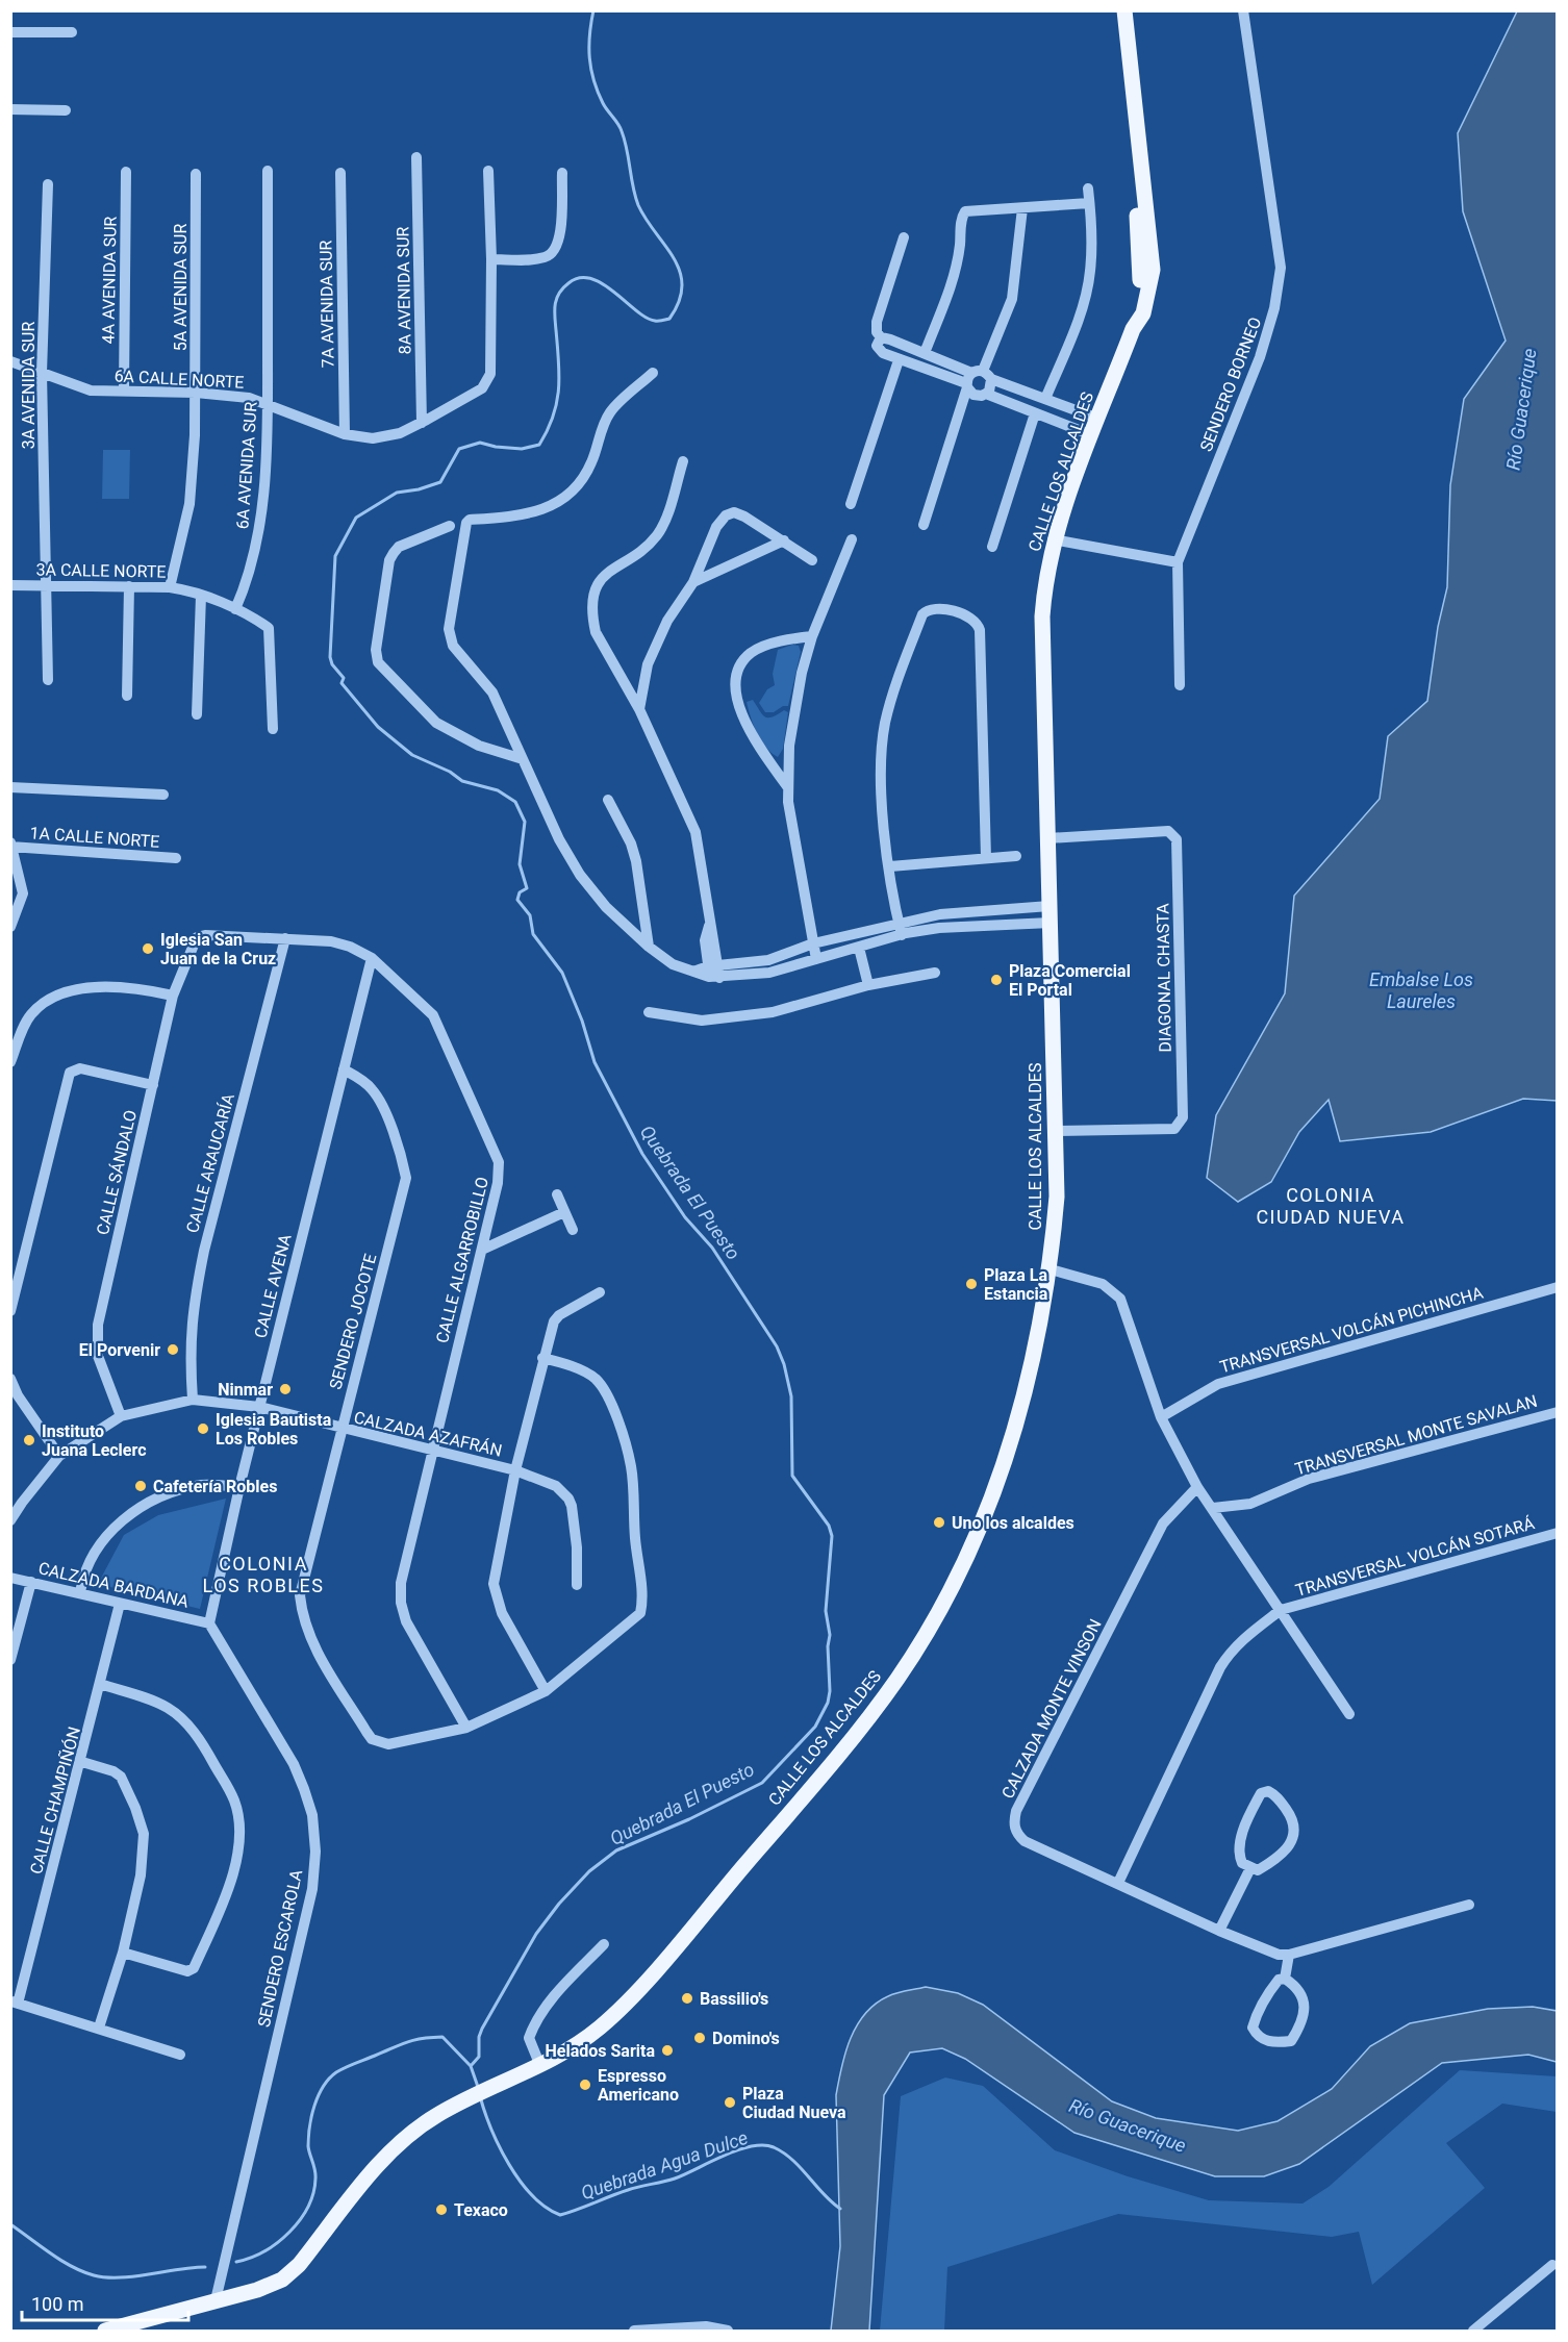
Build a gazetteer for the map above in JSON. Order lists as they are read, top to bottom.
{
  "streets": {
    "main road": ["CALLE LOS ALCALDES"],
    "street": [
      "4A AVENIDA SUR",
      "5A AVENIDA SUR",
      "8A AVENIDA SUR",
      "7A AVENIDA SUR",
      "6A CALLE NORTE",
      "SENDERO BORNEO",
      "3A AVENIDA SUR",
      "6A AVENIDA SUR",
      "3A CALLE NORTE",
      "1A CALLE NORTE",
      "DIAGONAL CHASTA",
      "CALLE ARAUCARÍA",
      "CALLE SÁNDALO",
      "CALLE ALGARROBILLO",
      "CALLE AVENA",
      "SENDERO JOCOTE",
      "TRANSVERSAL VOLCÁN PICHINCHA",
      "CALZADA AZAFRÁN",
      "TRANSVERSAL MONTE SAVALAN",
      "TRANSVERSAL VOLCÁN SOTARÁ",
      "CALZADA BARDANA",
      "CALZADA MONTE VINSON",
      "CALLE CHAMPIÑÓN",
      "SENDERO ESCAROLA"
    ]
  },
  "crossings": [
    ["4A AVENIDA SUR", "6A CALLE NORTE"],
    ["5A AVENIDA SUR", "6A CALLE NORTE"],
    ["5A AVENIDA SUR", "3A CALLE NORTE"],
    ["8A AVENIDA SUR", "6A CALLE NORTE"],
    ["7A AVENIDA SUR", "6A CALLE NORTE"],
    ["6A CALLE NORTE", "3A AVENIDA SUR"],
    ["6A CALLE NORTE", "6A AVENIDA SUR"],
    ["3A AVENIDA SUR", "3A CALLE NORTE"],
    ["6A AVENIDA SUR", "3A CALLE NORTE"],
    ["CALLE LOS ALCALDES", "DIAGONAL CHASTA"],
    ["CALLE LOS ALCALDES", "SENDERO ESCAROLA"],
    ["CALLE ARAUCARÍA", "CALLE ALGARROBILLO"],
    ["CALLE ARAUCARÍA", "CALZADA AZAFRÁN"],
    ["CALLE SÁNDALO", "CALLE ALGARROBILLO"],
    ["CALLE SÁNDALO", "CALZADA AZAFRÁN"],
    ["CALLE ALGARROBILLO", "CALLE AVENA"],
    ["CALLE ALGARROBILLO", "SENDERO JOCOTE"],
    ["CALLE ALGARROBILLO", "CALZADA AZAFRÁN"],
    ["CALLE AVENA", "SENDERO JOCOTE"],
    ["CALLE AVENA", "CALZADA AZAFRÁN"],
    ["CALLE AVENA", "CALZADA BARDANA"],
    ["CALLE AVENA", "SENDERO ESCAROLA"],
    ["SENDERO JOCOTE", "CALZADA AZAFRÁN"],
    ["CALZADA BARDANA", "CALLE CHAMPIÑÓN"],
    ["CALZADA BARDANA", "SENDERO ESCAROLA"]
  ],
  "districts": ["COLONIA CIUDAD NUEVA", "COLONIA LOS ROBLES"],
  "water": [
    "Río Guacerique",
    "Embalse Los Laureles",
    "Quebrada El Puesto",
    "Quebrada Agua Dulce"
  ],
  "places": [
    "Iglesia San Juan de la Cruz",
    "Plaza Comercial El Portal",
    "Plaza La Estancia",
    "El Porvenir",
    "Ninmar",
    "Iglesia Bautista Los Robles",
    "Instituto Juana Leclerc",
    "Cafetería Robles",
    "Uno los alcaldes",
    "Bassilio's",
    "Domino's",
    "Helados Sarita",
    "Espresso Americano",
    "Plaza Ciudad Nueva",
    "Texaco"
  ],
  "scale_bar": "100 m"
}
